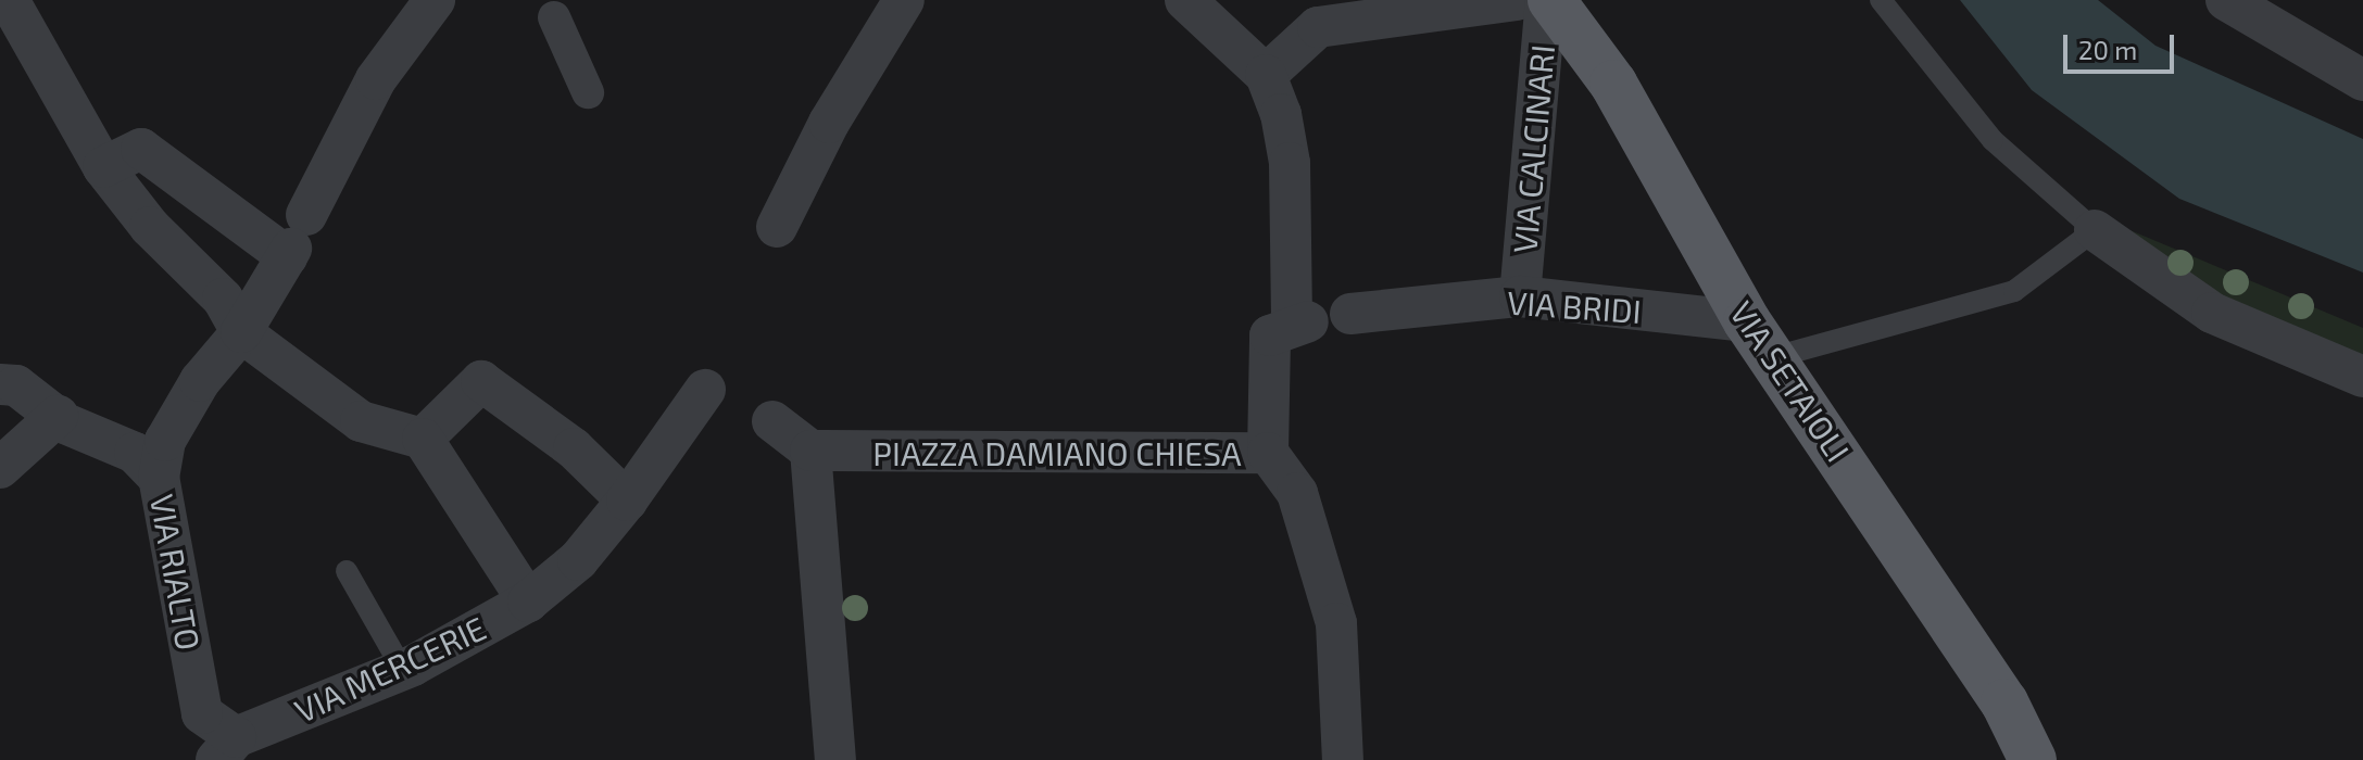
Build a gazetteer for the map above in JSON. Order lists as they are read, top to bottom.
{
  "streets": {
    "main road": ["VIA SETAIOLI"],
    "street": [
      "VIA CALCINARI",
      "VIA BRIDI",
      "PIAZZA DAMIANO CHIESA",
      "VIA RIALTO",
      "VIA MERCERIE"
    ]
  },
  "crossings": [
    ["VIA CALCINARI", "VIA BRIDI"],
    ["VIA CALCINARI", "VIA SETAIOLI"],
    ["VIA BRIDI", "VIA SETAIOLI"],
    ["VIA RIALTO", "VIA MERCERIE"]
  ],
  "scale_bar": "20 m"
}
